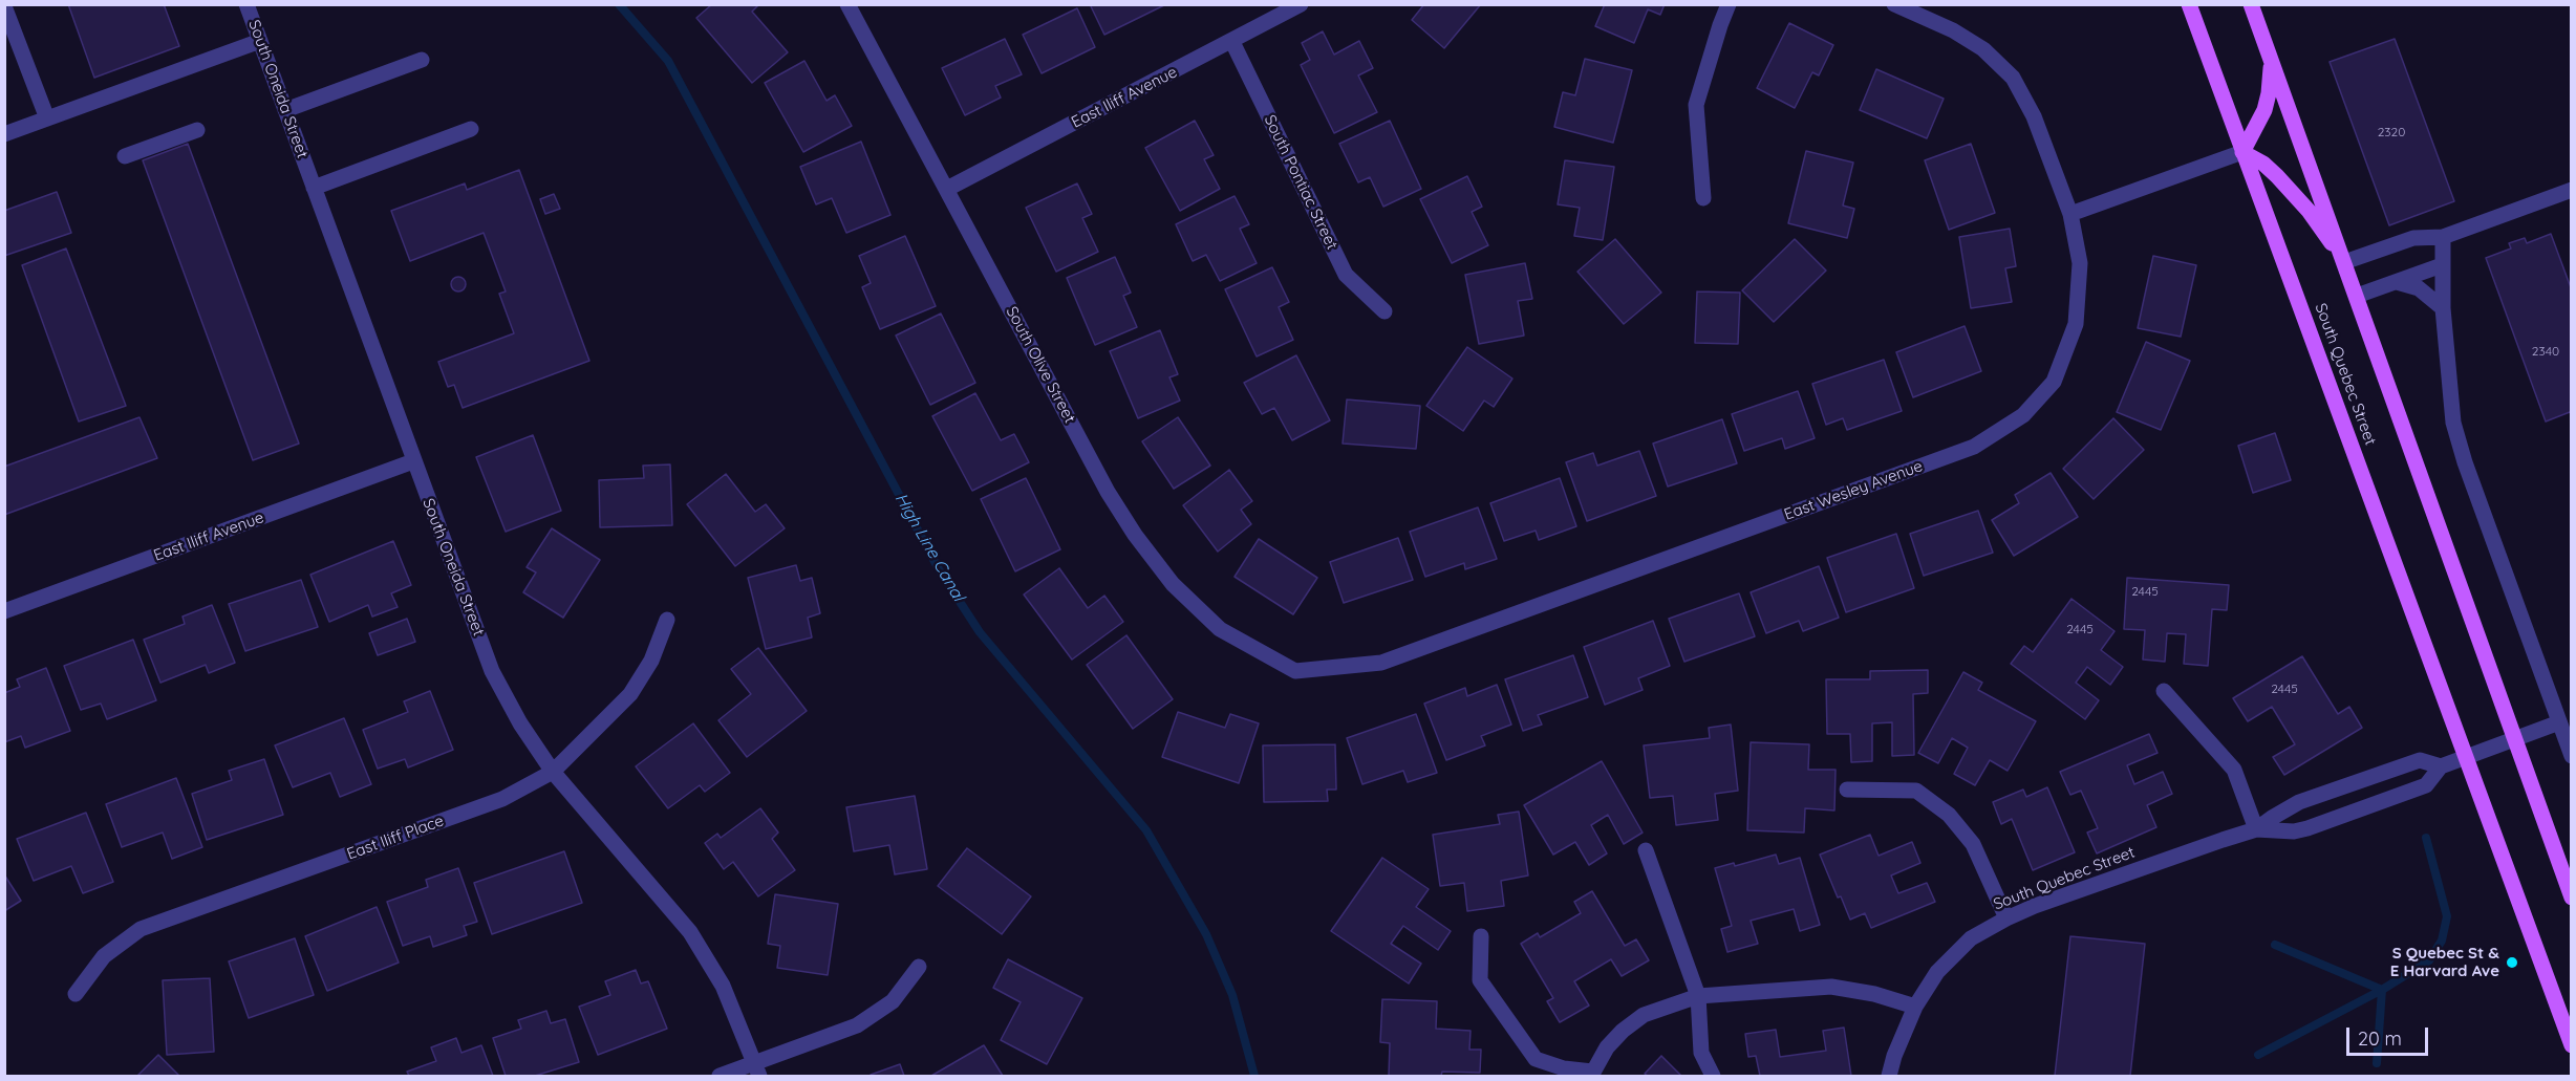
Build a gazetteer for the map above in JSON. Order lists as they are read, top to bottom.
{
  "streets": {
    "main road": ["South Quebec Street"],
    "street": [
      "South Oneida Street",
      "East Iliff Avenue",
      "South Pontiac Street",
      "South Olive Street",
      "East Wesley Avenue",
      "East Iliff Place"
    ]
  },
  "crossings": [
    ["South Oneida Street", "East Iliff Avenue"],
    ["South Oneida Street", "East Iliff Place"],
    ["East Iliff Avenue", "South Pontiac Street"],
    ["East Iliff Avenue", "South Olive Street"],
    ["South Olive Street", "East Wesley Avenue"]
  ],
  "water": ["High Line Canal"],
  "places": ["S Quebec St & E Harvard Ave"],
  "house_numbers": [
    "2320",
    "2340",
    "2445",
    "2445",
    "2445"
  ],
  "scale_bar": "20 m"
}
